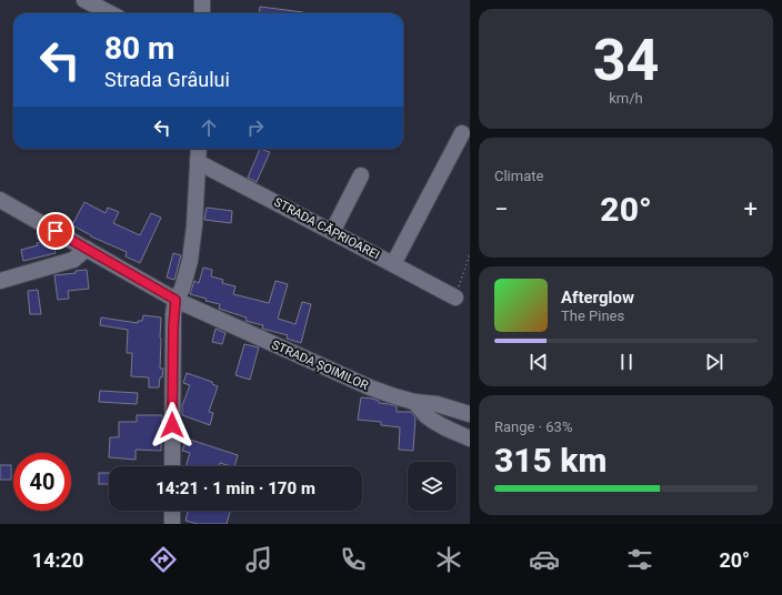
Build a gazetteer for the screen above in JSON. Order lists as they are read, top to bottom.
{
  "streets": {
    "street": ["STRADA CĂPRIOAREI", "STRADA ȘOIMILOR"]
  },
  "page": {
    "tile": [
      ["34", "km/h"],
      "Climate",
      ["Range · 63%", "315 km"]
    ],
    "turn": ["80 m", "Strada Grâului"],
    "heat": ["−", "20°", "+"],
    "song": ["Afterglow", "The Pines"],
    "limit": "40",
    "trip": "14:21 · 1 min · 170 m",
    "tabs": ["14:20", "20°"]
  }
}
